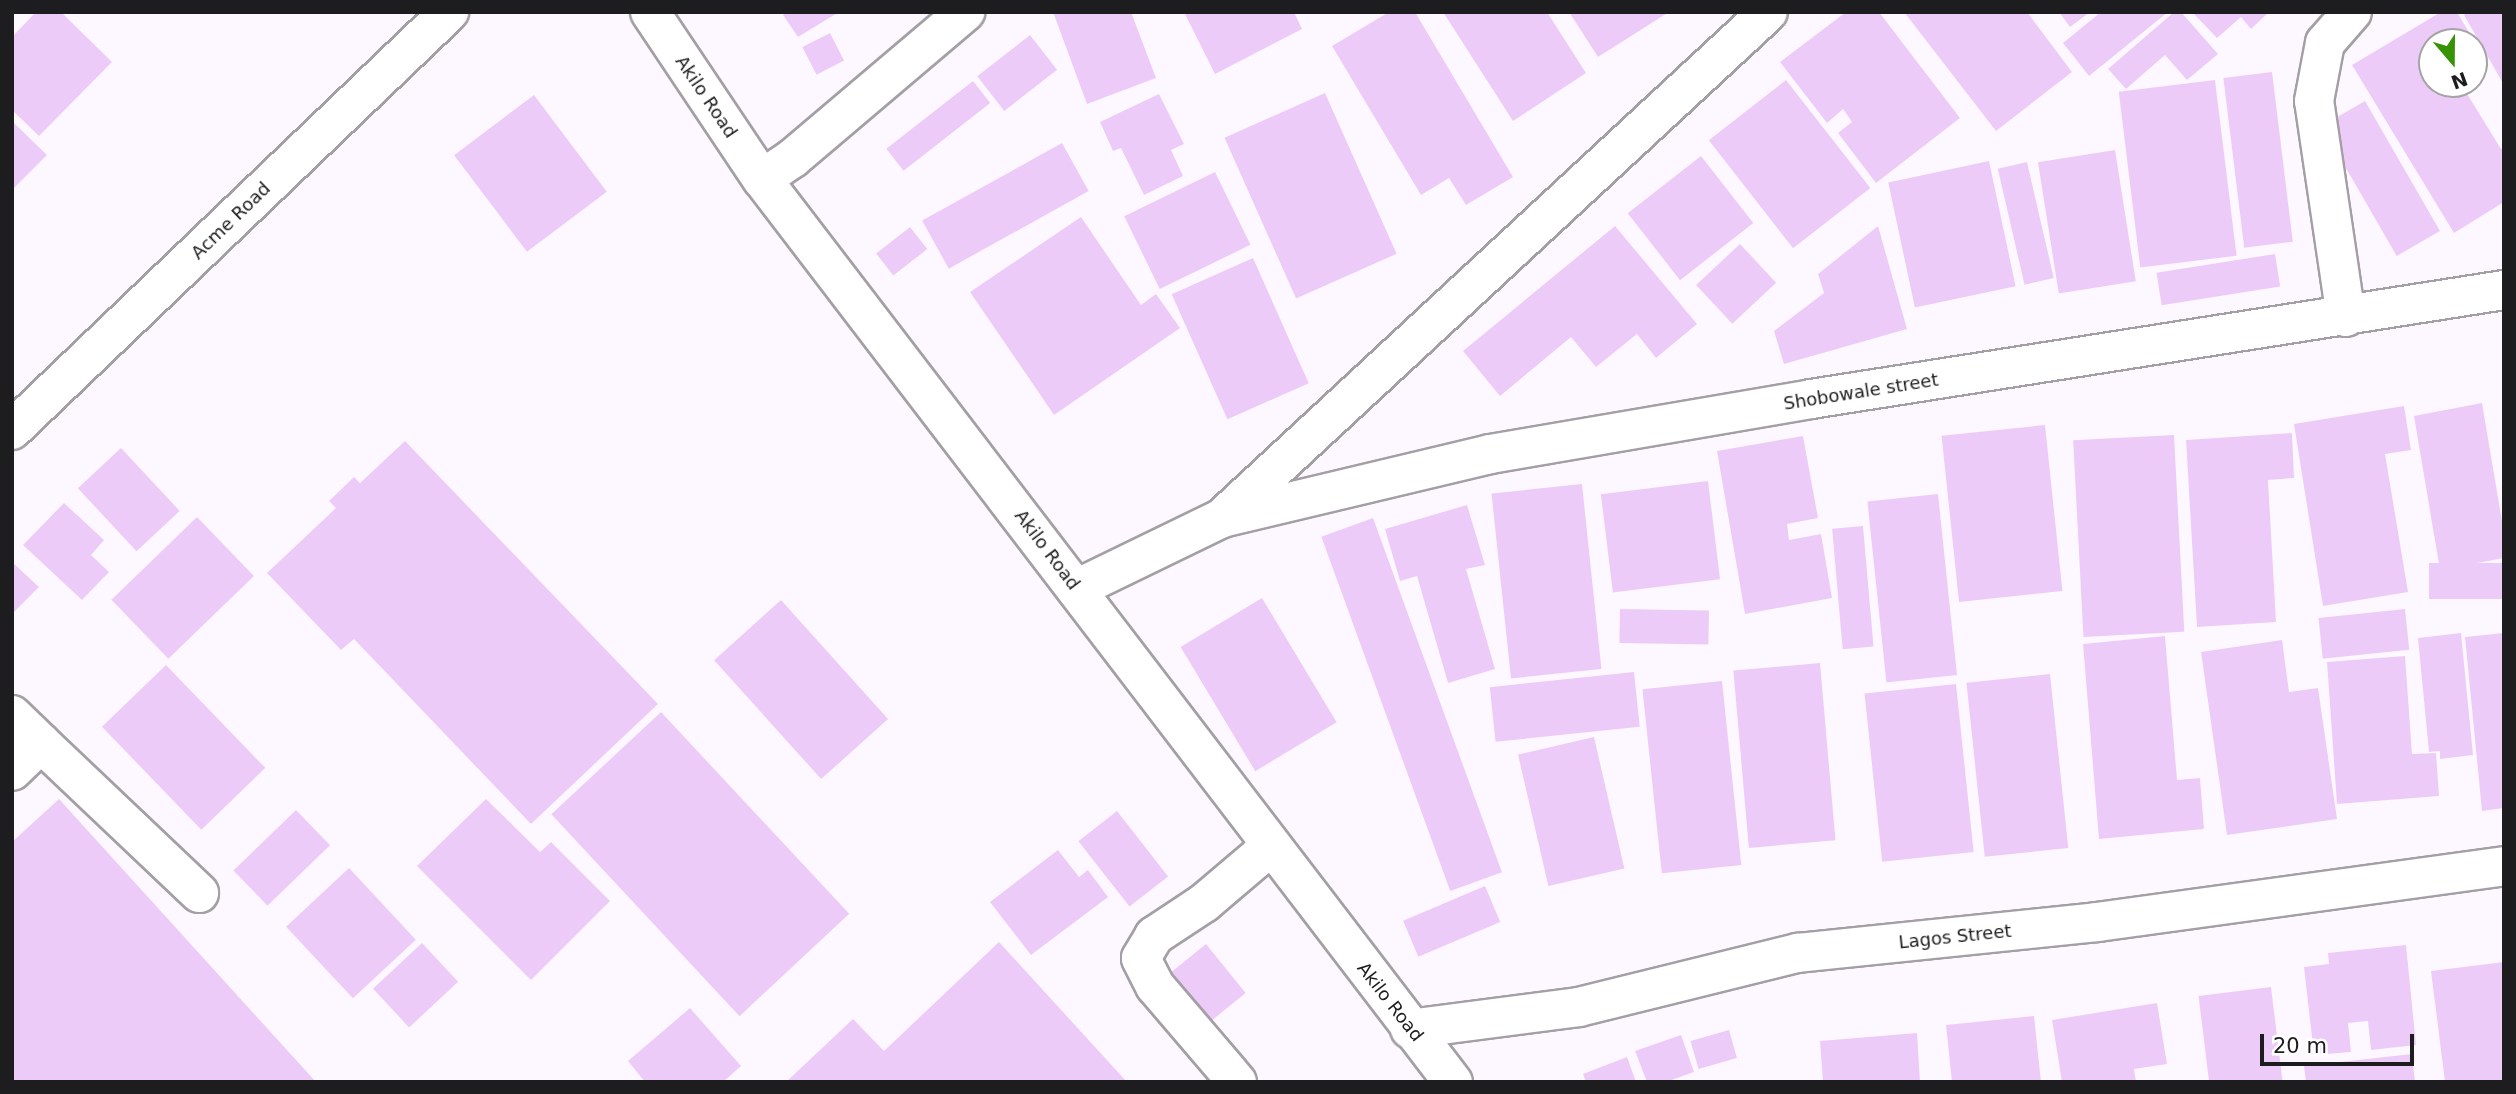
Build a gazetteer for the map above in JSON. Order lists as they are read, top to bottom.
{
  "streets": {
    "street": [
      "Akilo Road",
      "Acme Road",
      "Shobowale street",
      "Lagos Street"
    ]
  },
  "crossings": [
    ["Akilo Road", "Lagos Street"]
  ],
  "scale_bar": "20 m",
  "north": "bottom"
}
